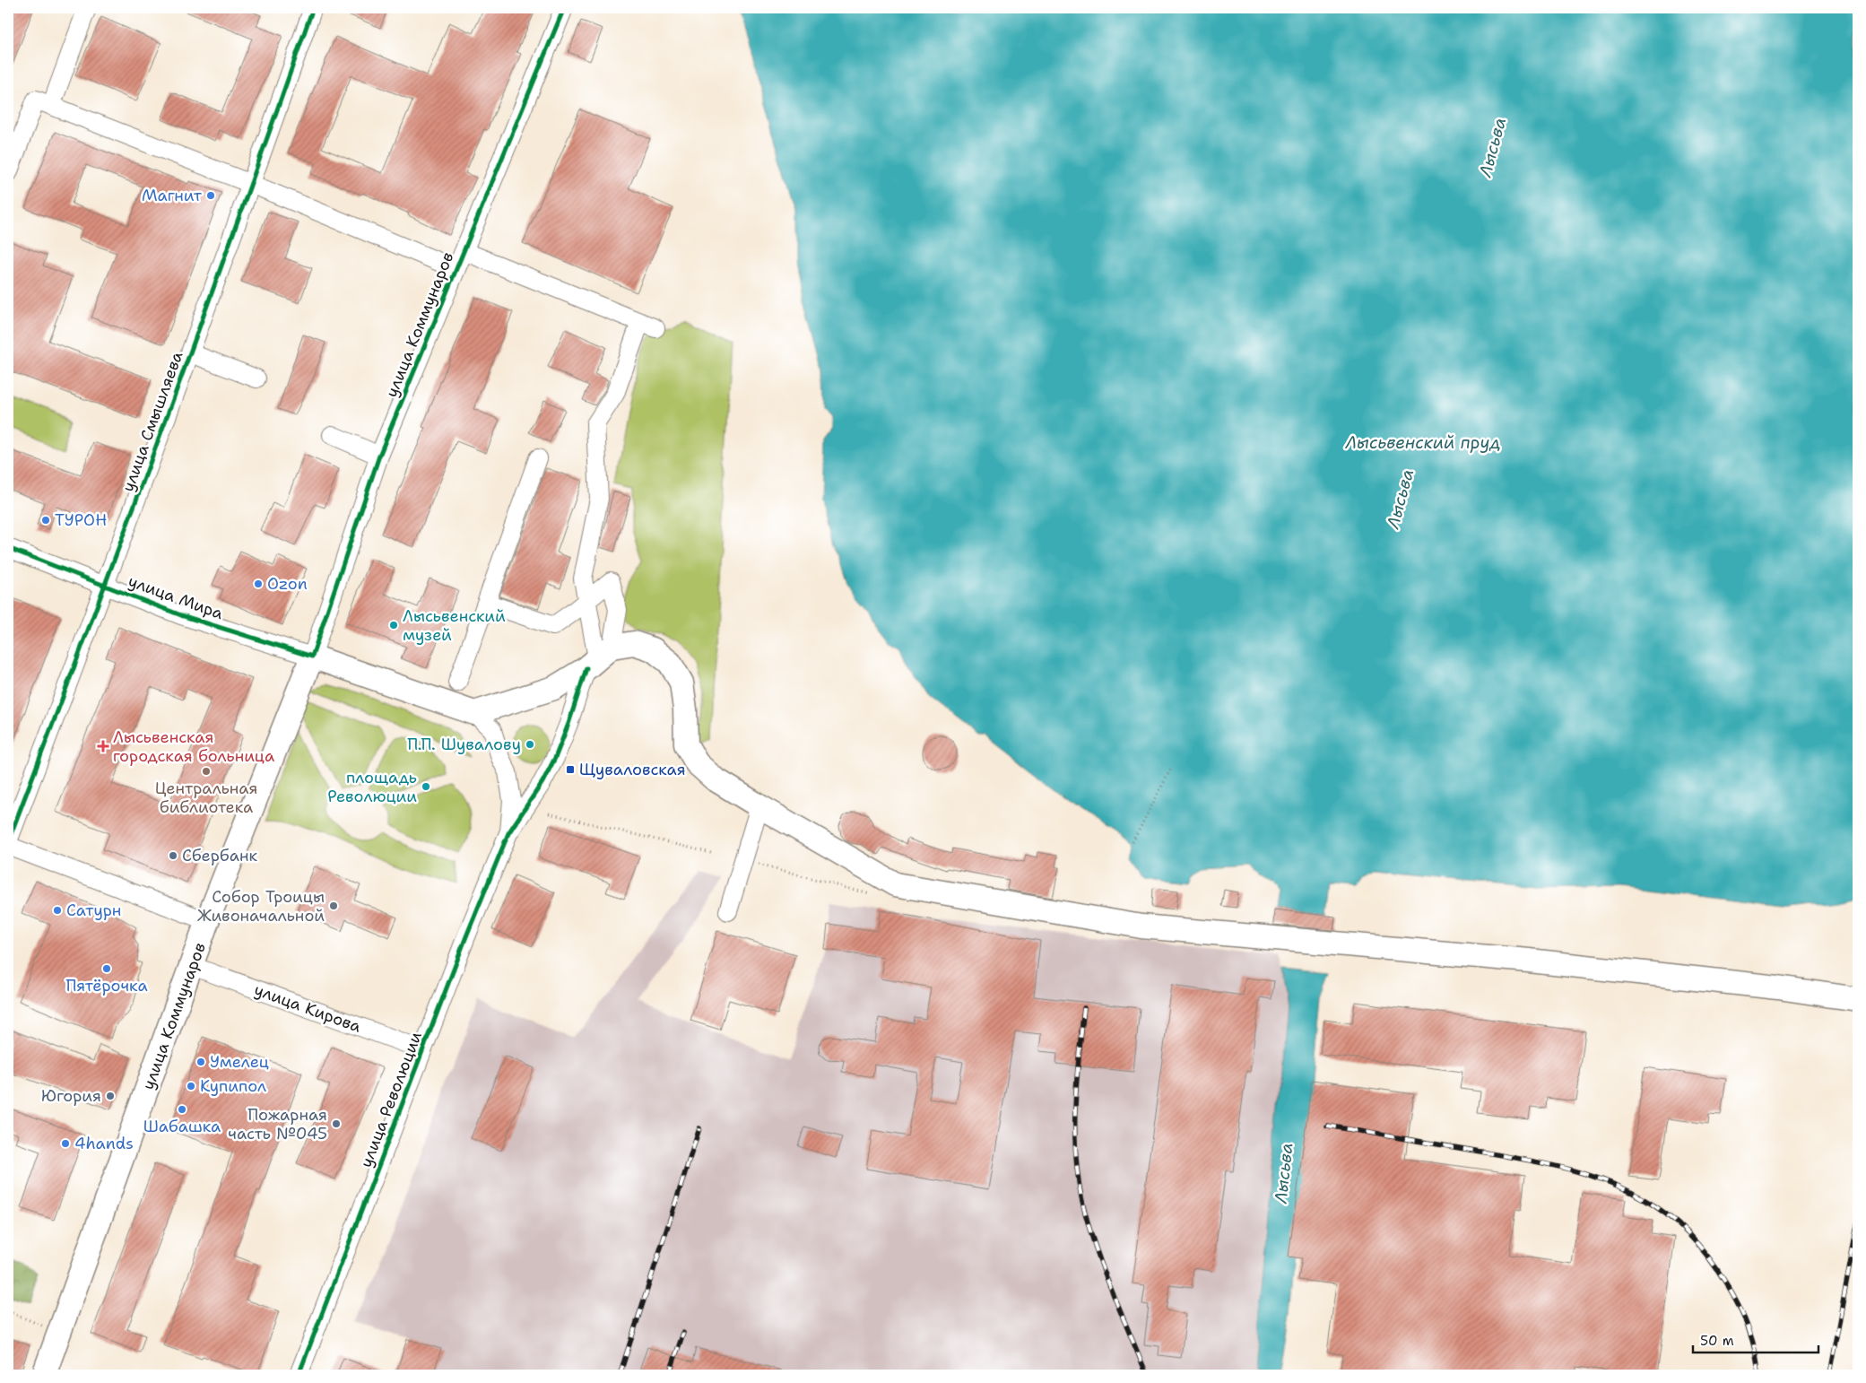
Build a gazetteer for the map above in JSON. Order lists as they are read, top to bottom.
{
  "streets": {
    "main road": ["улица Коммунаров", "улица Мира"],
    "street": ["улица Смышляева", "улица Кирова", "улица Революции"]
  },
  "crossings": [
    ["улица Коммунаров", "улица Мира"],
    ["улица Коммунаров", "улица Кирова"],
    ["улица Смышляева", "улица Мира"],
    ["улица Кирова", "улица Революции"]
  ],
  "water": ["Лысьва", "Лысьвенский пруд"],
  "places": {
    "other": [
      "Магнит",
      "ТУРОН",
      "Ozon",
      "Лысьвенский музей",
      "П.П. Шувалову",
      "Центральная библиотека",
      "площадь Революции",
      "Сбербанк",
      "Собор Троицы Живоначальной",
      "Сатурн",
      "Пятёрочка",
      "Умелец",
      "Купипол",
      "Югория",
      "Шабашка",
      "Пожарная часть №045",
      "4hands"
    ],
    "health": ["Лысьвенская городская больница"],
    "transit": ["Щуваловская"]
  },
  "scale_bar": "50 m"
}
